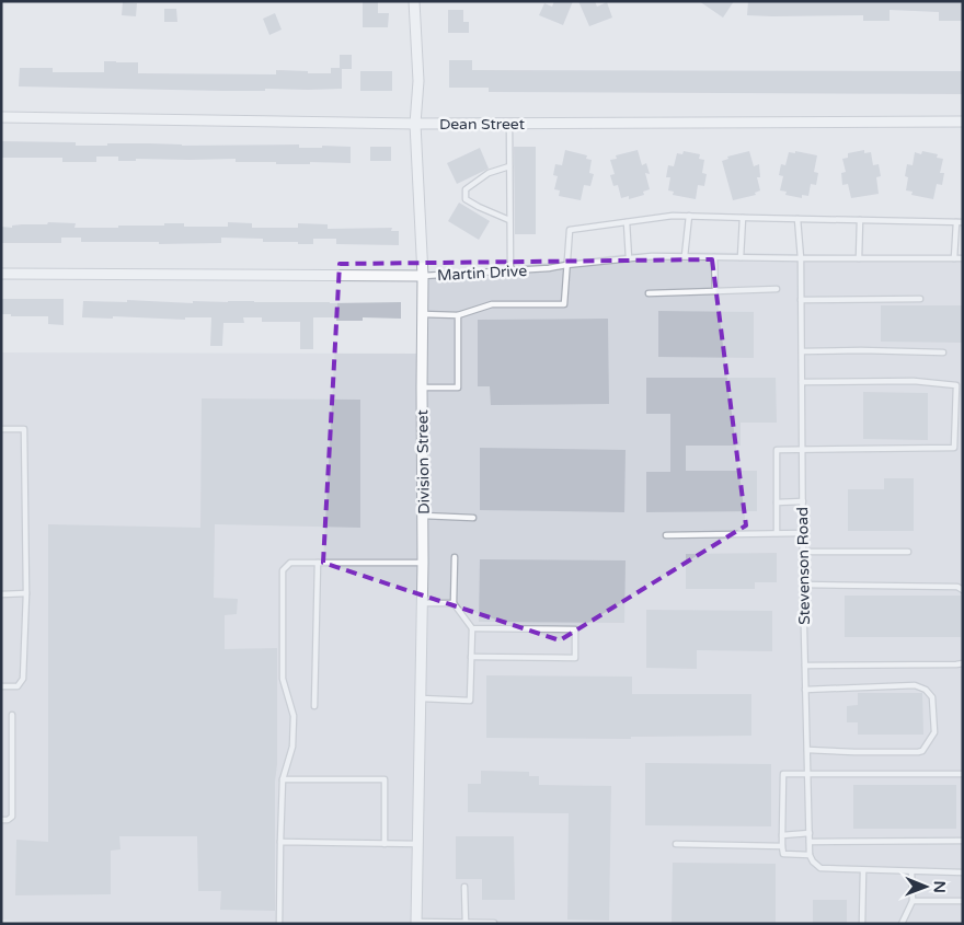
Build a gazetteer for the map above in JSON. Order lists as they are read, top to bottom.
{
  "streets": {
    "street": ["Dean Street", "Martin Drive", "Division Street"],
    "lane": ["Stevenson Road"]
  },
  "crossings": [
    ["Dean Street", "Division Street"],
    ["Martin Drive", "Division Street"],
    ["Martin Drive", "Stevenson Road"]
  ],
  "north": "right"
}
